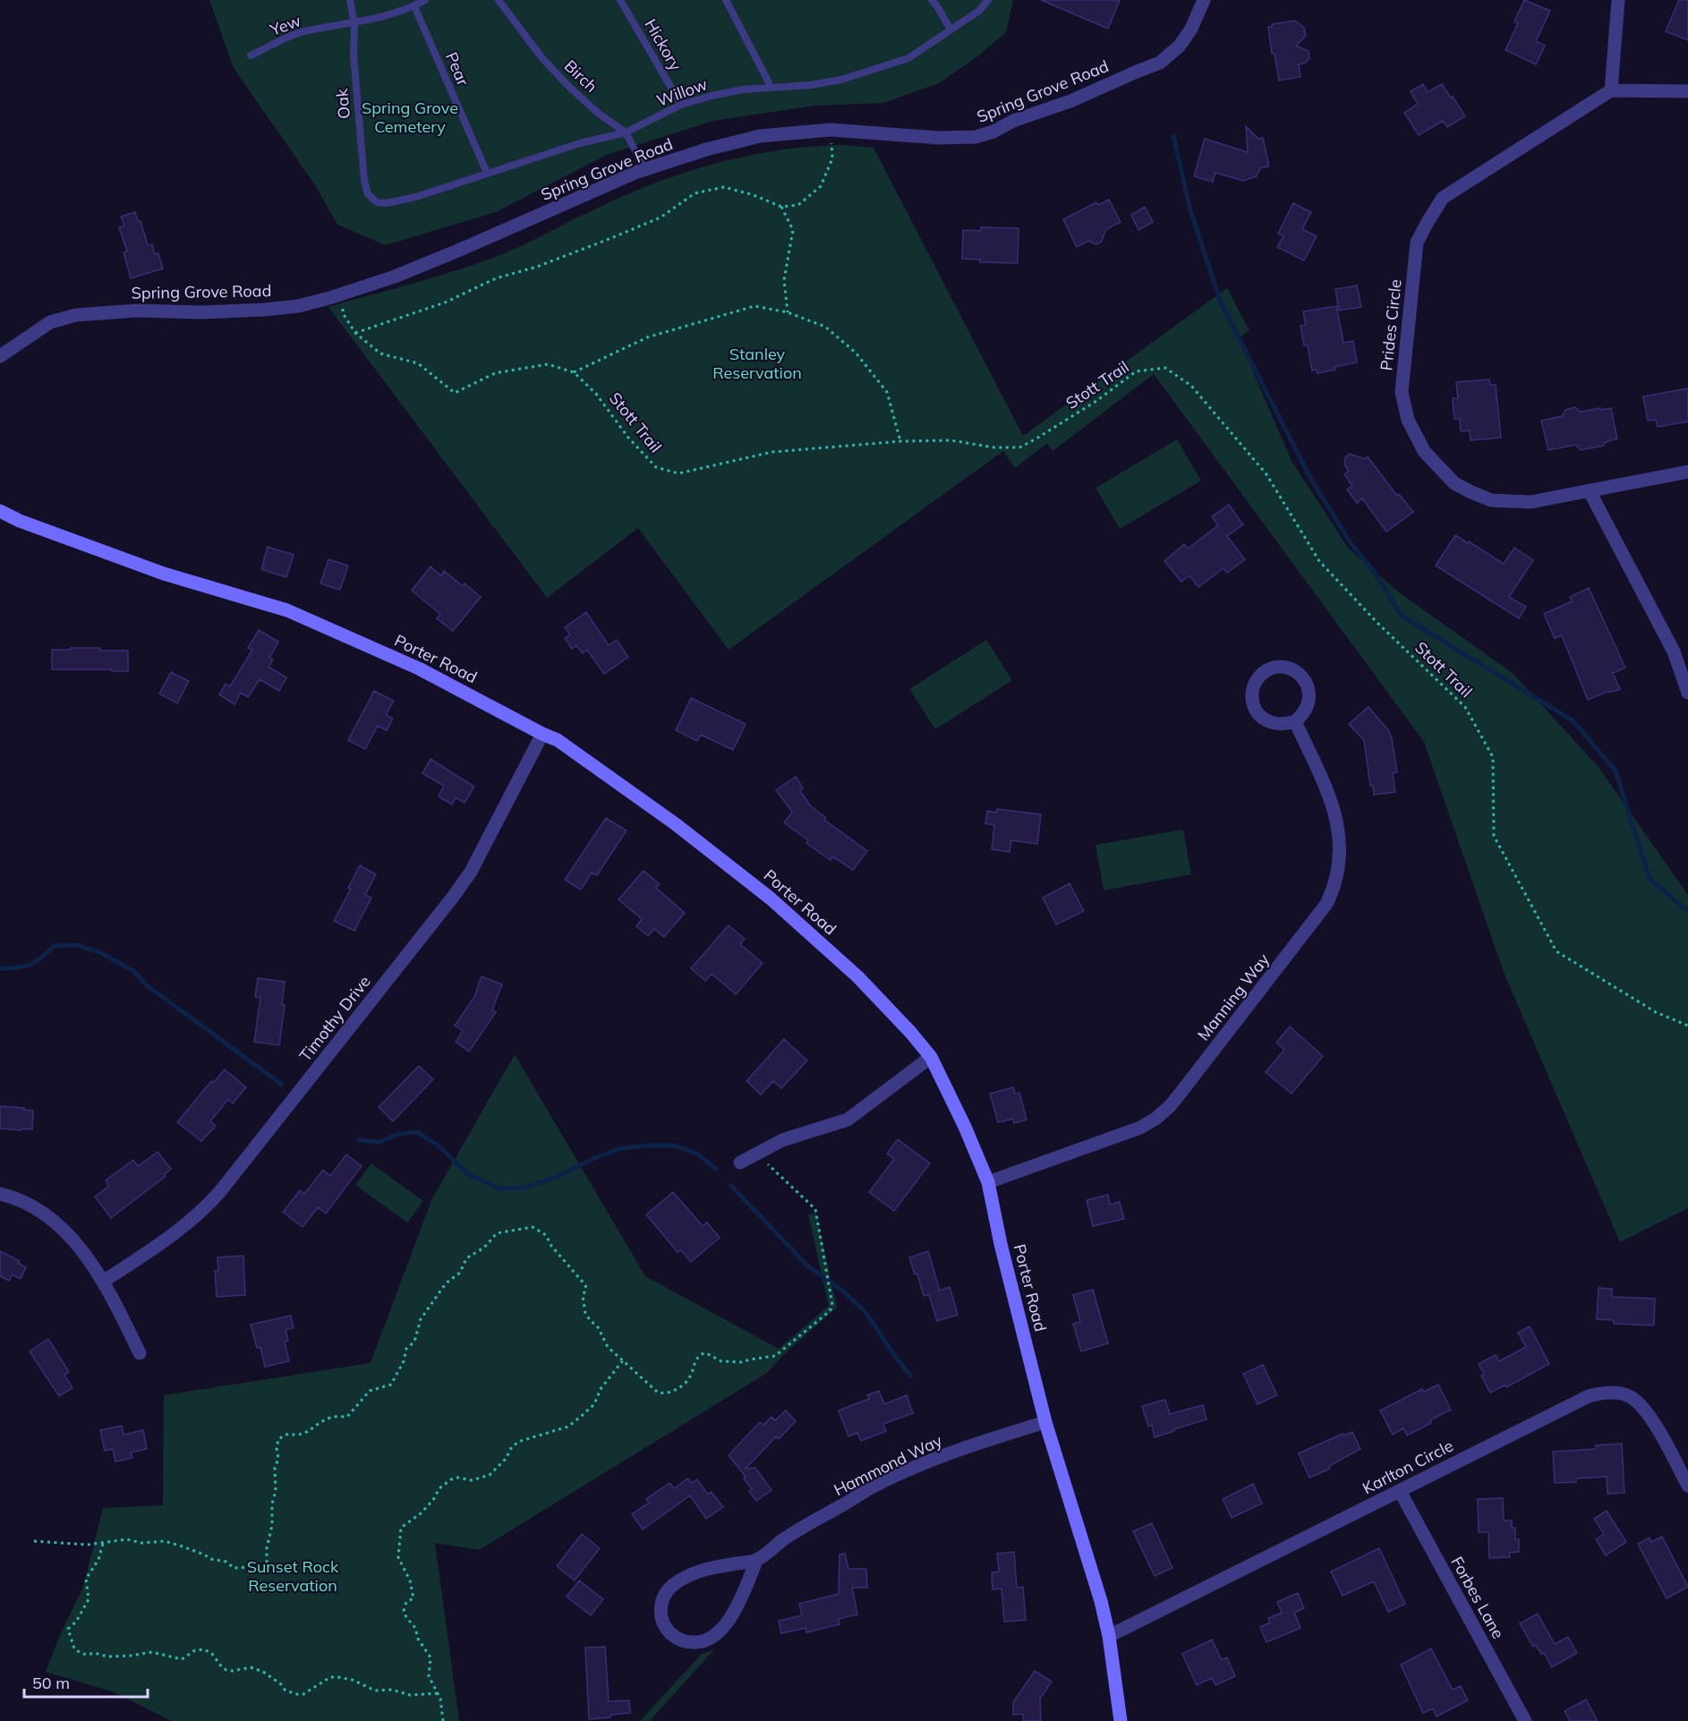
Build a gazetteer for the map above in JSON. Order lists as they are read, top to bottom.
{
  "streets": {
    "street": [
      "Spring Grove Road",
      "Prides Circle",
      "Porter Road",
      "Manning Way",
      "Timothy Drive",
      "Hammond Way",
      "Karlton Circle",
      "Forbes Lane"
    ],
    "lane": [
      "Yew",
      "Hickory",
      "Pear",
      "Birch",
      "Willow",
      "Oak"
    ],
    "path": ["Stott Trail"]
  },
  "crossings": [
    ["Yew", "Pear"],
    ["Yew", "Oak"],
    ["Hickory", "Willow"],
    ["Pear", "Willow"],
    ["Birch", "Spring Grove Road"],
    ["Birch", "Willow"],
    ["Spring Grove Road", "Stott Trail"],
    ["Willow", "Oak"],
    ["Porter Road", "Manning Way"],
    ["Porter Road", "Timothy Drive"],
    ["Porter Road", "Hammond Way"],
    ["Porter Road", "Karlton Circle"],
    ["Karlton Circle", "Forbes Lane"]
  ],
  "parks": ["Spring Grove Cemetery", "Stanley Reservation", "Sunset Rock Reservation"],
  "scale_bar": "50 m"
}
